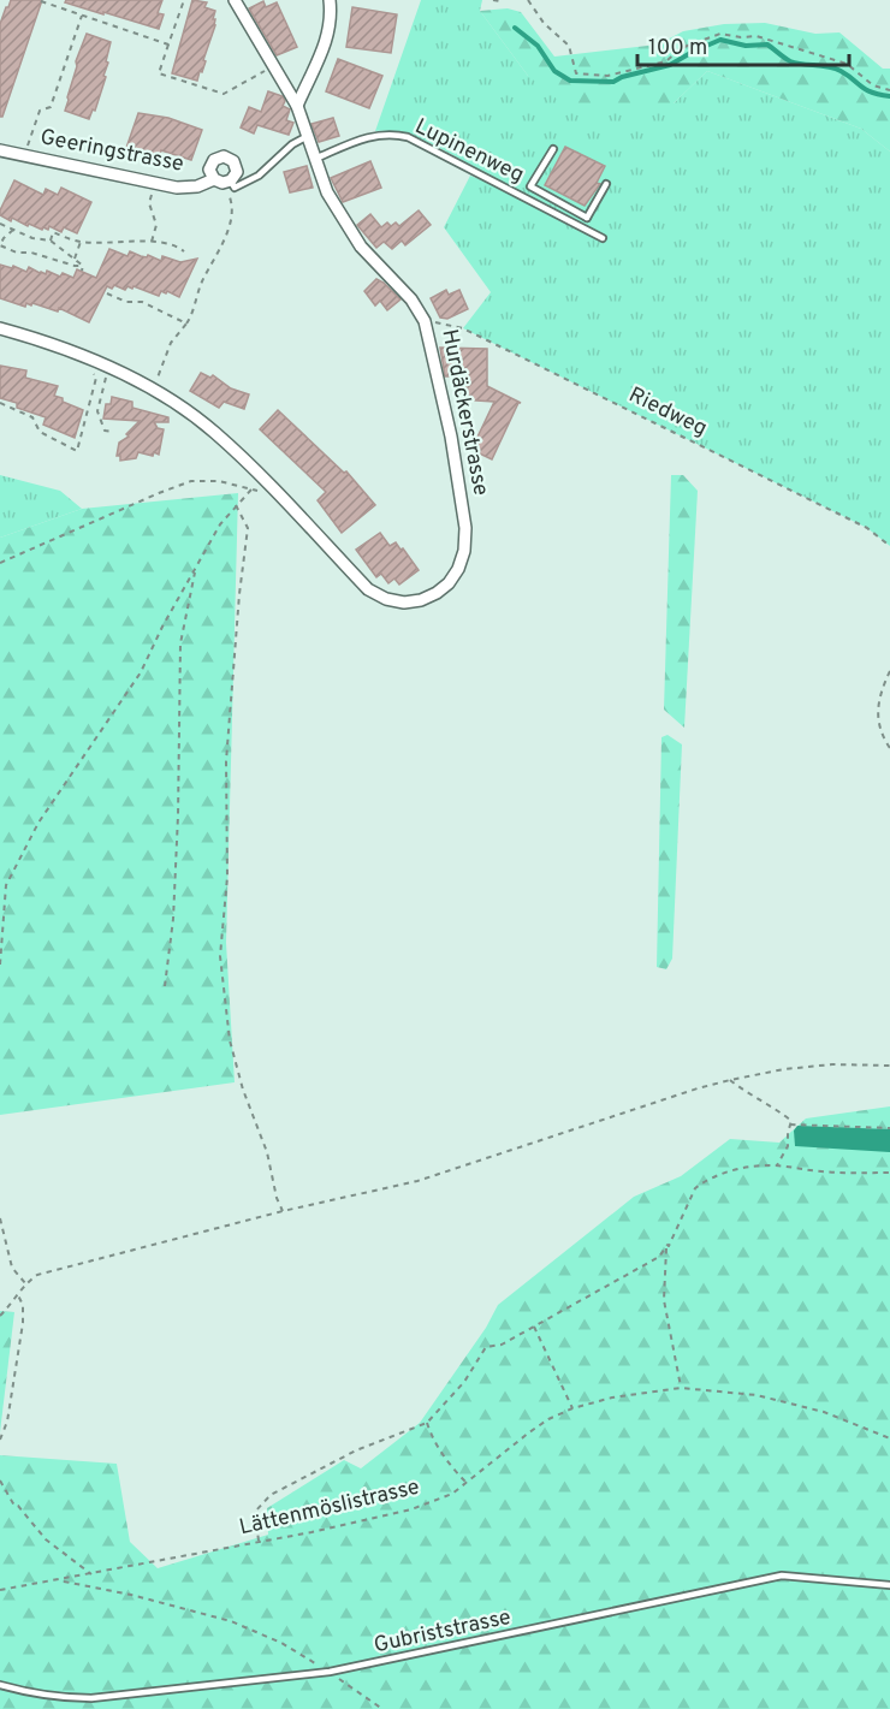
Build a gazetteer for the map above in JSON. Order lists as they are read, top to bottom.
{
  "streets": {
    "street": ["Geeringstrasse", "Hurdäckerstrasse"],
    "lane": ["Lupinenweg", "Gubriststrasse"],
    "path": ["Riedweg", "Lättenmöslistrasse"]
  },
  "crossings": [
    ["Lupinenweg", "Hurdäckerstrasse"],
    ["Hurdäckerstrasse", "Riedweg"]
  ],
  "scale_bar": "100 m"
}
